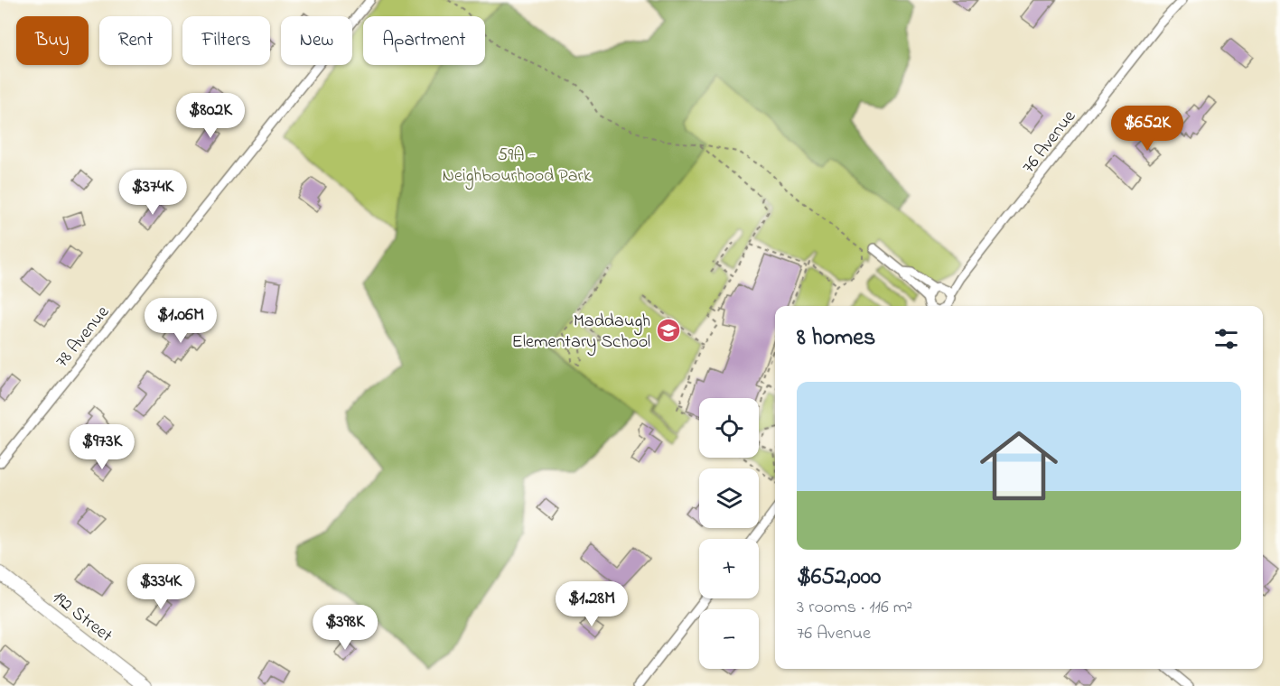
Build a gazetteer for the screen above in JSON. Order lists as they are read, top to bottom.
{
  "streets": {
    "main road": ["192 Street"],
    "street": ["76 Avenue", "78 Avenue"]
  },
  "parks": ["59A - Neighbourhood Park"],
  "places": {
    "school or university": ["Maddaugh Elementary School"]
  },
  "page": {
    "chip": [
      "Buy",
      "Rent",
      "Filters",
      "New",
      "Apartment"
    ],
    "price": [
      "$802K",
      "$652K",
      "$374K",
      "$1.06M",
      "$973K",
      "$334K",
      "$1.28M",
      "$398K"
    ],
    "heading": "8 homes",
    "list": [
      {
        "name": "$652,000",
        "note": "3 rooms · 116 m² · 76 Avenue"
      }
    ],
    "map_buttons": ["+", "−"]
  }
}
